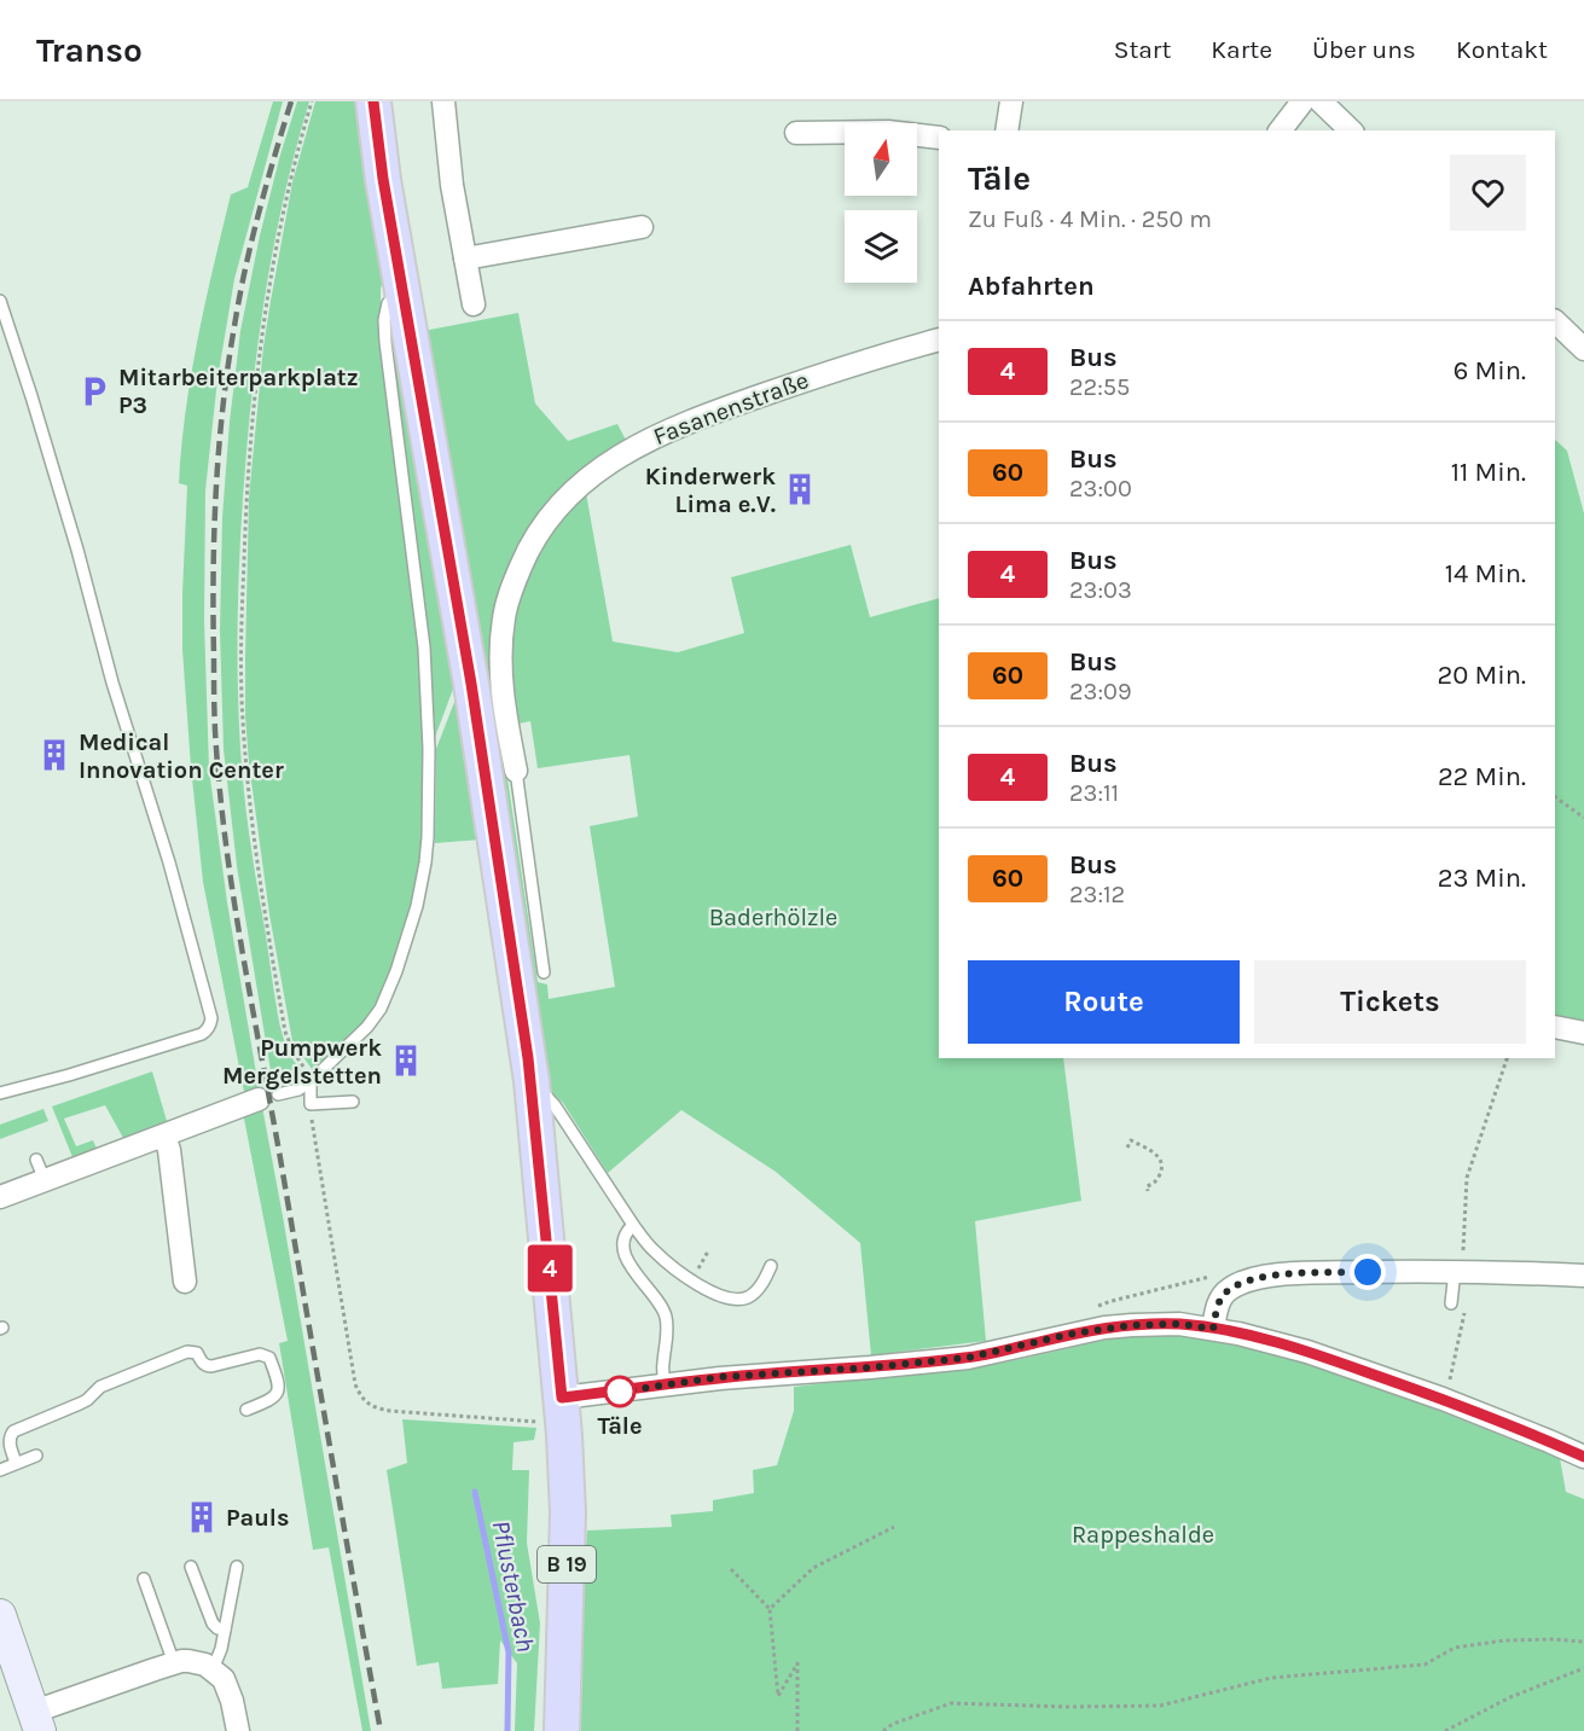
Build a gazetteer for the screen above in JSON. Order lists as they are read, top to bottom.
{
  "streets": {
    "main road": ["B 19"],
    "street": ["Fasanenstraße"]
  },
  "water": ["Pflusterbach"],
  "parks": ["Baderhölzle", "Rappeshalde"],
  "places": {
    "parking": ["Mitarbeiterparkplatz P3"],
    "building": [
      "Kinderwerk Lima e.V.",
      "Medical Innovation Center",
      "Pumpwerk Mergelstetten",
      "Pauls"
    ],
    "other": ["Täle"]
  },
  "lines": ["bus line 4"],
  "north": "top",
  "page": {
    "header": "Transo",
    "nav": [
      "Start",
      "Karte",
      "Über uns",
      "Kontakt"
    ],
    "on_map": "4",
    "heading": [
      ["Täle", "Zu Fuß · 4 Min. · 250 m"],
      "Abfahrten"
    ],
    "list": [
      {
        "mark": "4",
        "name": "Bus",
        "note": "22:55",
        "value": "6 Min."
      },
      {
        "mark": "60",
        "name": "Bus",
        "note": "23:00",
        "value": "11 Min."
      },
      {
        "mark": "4",
        "name": "Bus",
        "note": "23:03",
        "value": "14 Min."
      },
      {
        "mark": "60",
        "name": "Bus",
        "note": "23:09",
        "value": "20 Min."
      },
      {
        "mark": "4",
        "name": "Bus",
        "note": "23:11",
        "value": "22 Min."
      },
      {
        "mark": "60",
        "name": "Bus",
        "note": "23:12",
        "value": "23 Min."
      }
    ],
    "buttons": ["Route", "Tickets"]
  }
}
